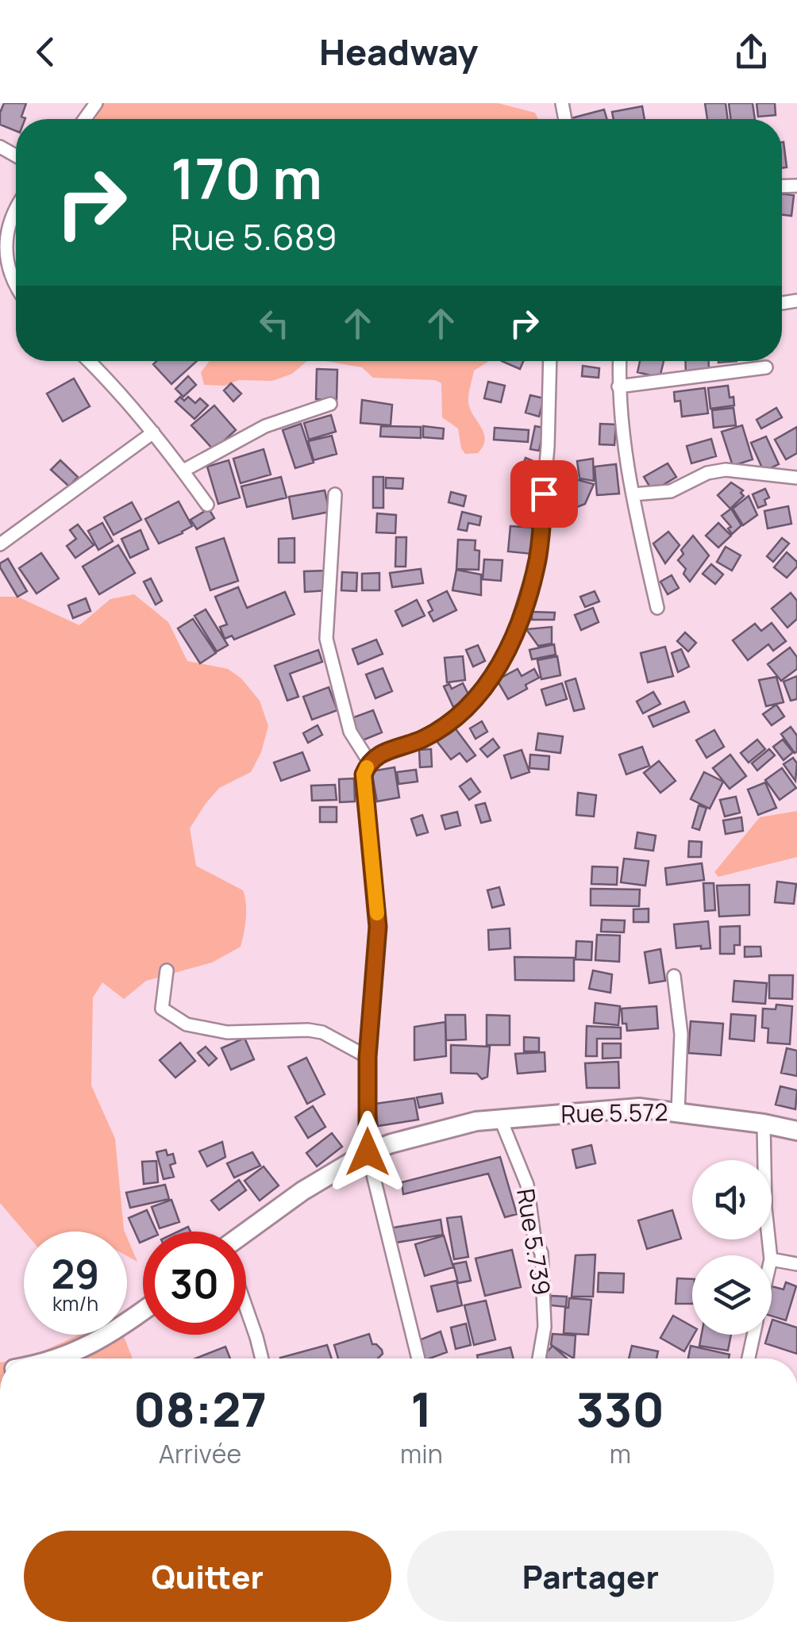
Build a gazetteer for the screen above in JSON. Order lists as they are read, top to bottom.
{
  "streets": {
    "street": ["Rue 5.572", "Rue 5.739"]
  },
  "crossings": [
    ["Rue 5.572", "Rue 5.739"]
  ],
  "page": {
    "header": "Headway",
    "turn": ["170 m", "Rue 5.689"],
    "speed": "29 km/h",
    "limit": "30",
    "eta": [
      "08:27",
      "Arrivée",
      "1",
      "min",
      "330",
      "m"
    ],
    "buttons": ["Quitter", "Partager"]
  }
}
